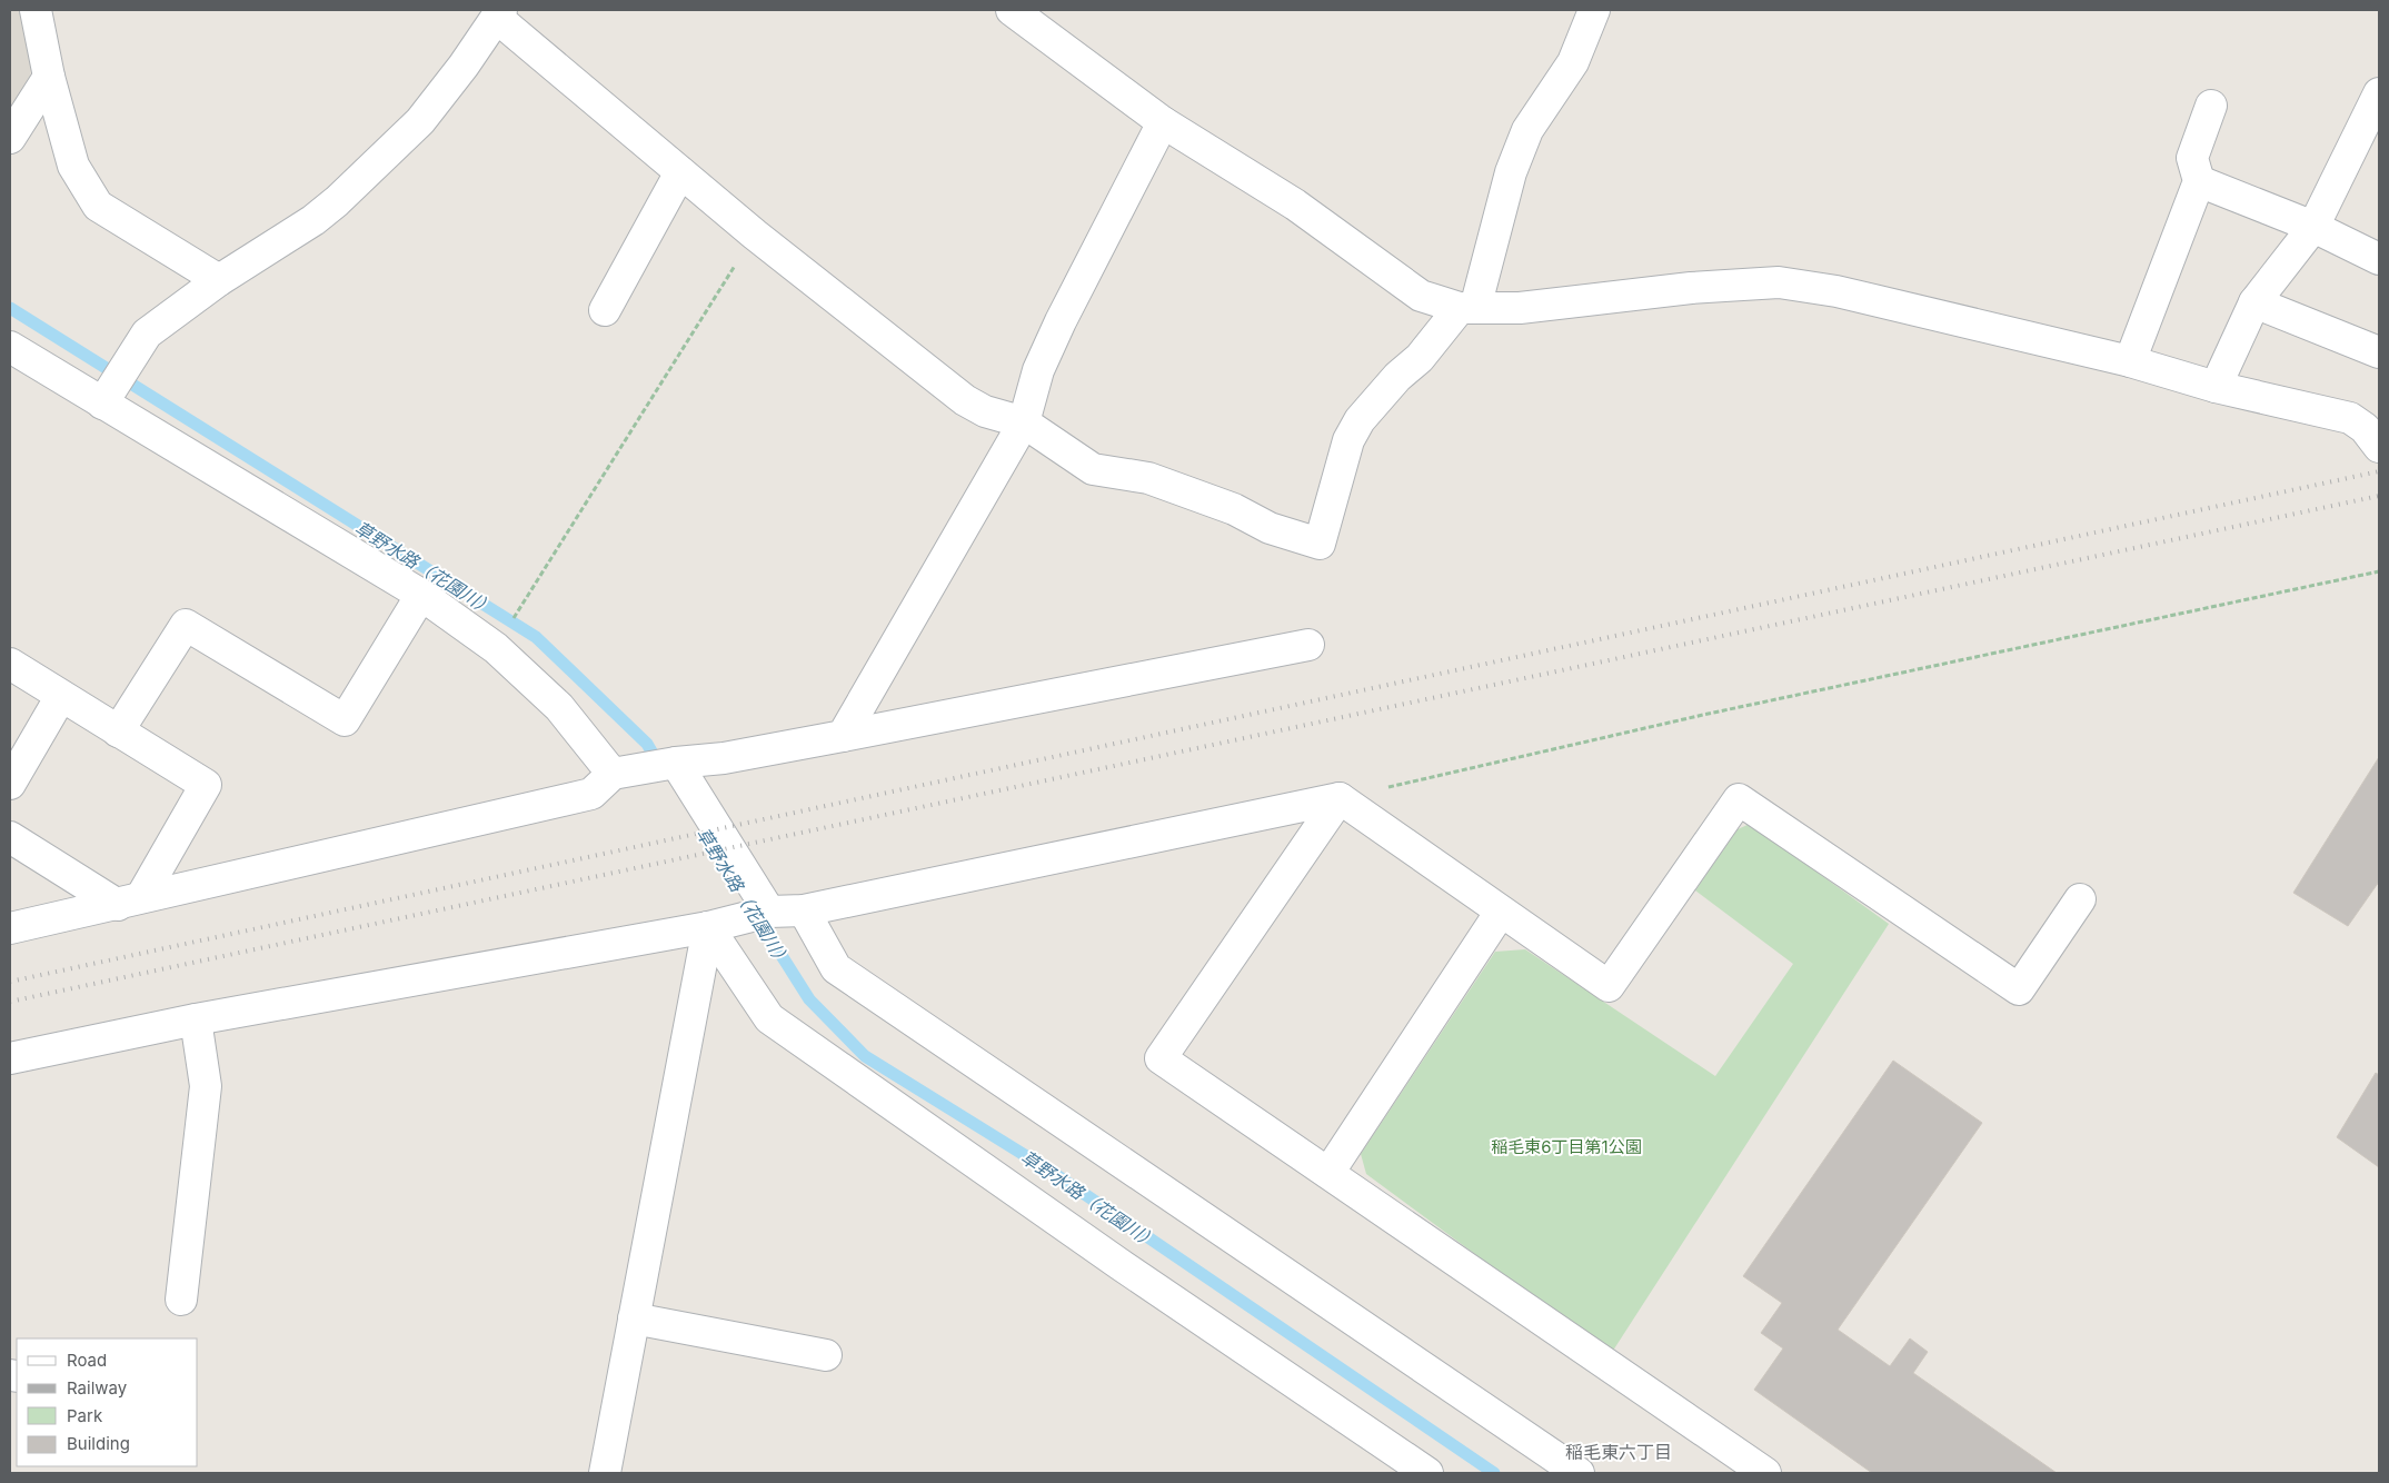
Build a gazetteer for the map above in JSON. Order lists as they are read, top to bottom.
{
  "districts": ["稲毛東六丁目"],
  "water": ["草野水路（花園川）"],
  "parks": ["稲毛東6丁目第1公園"],
  "legend": [
    "Road",
    "Railway",
    "Park",
    "Building"
  ]
}
